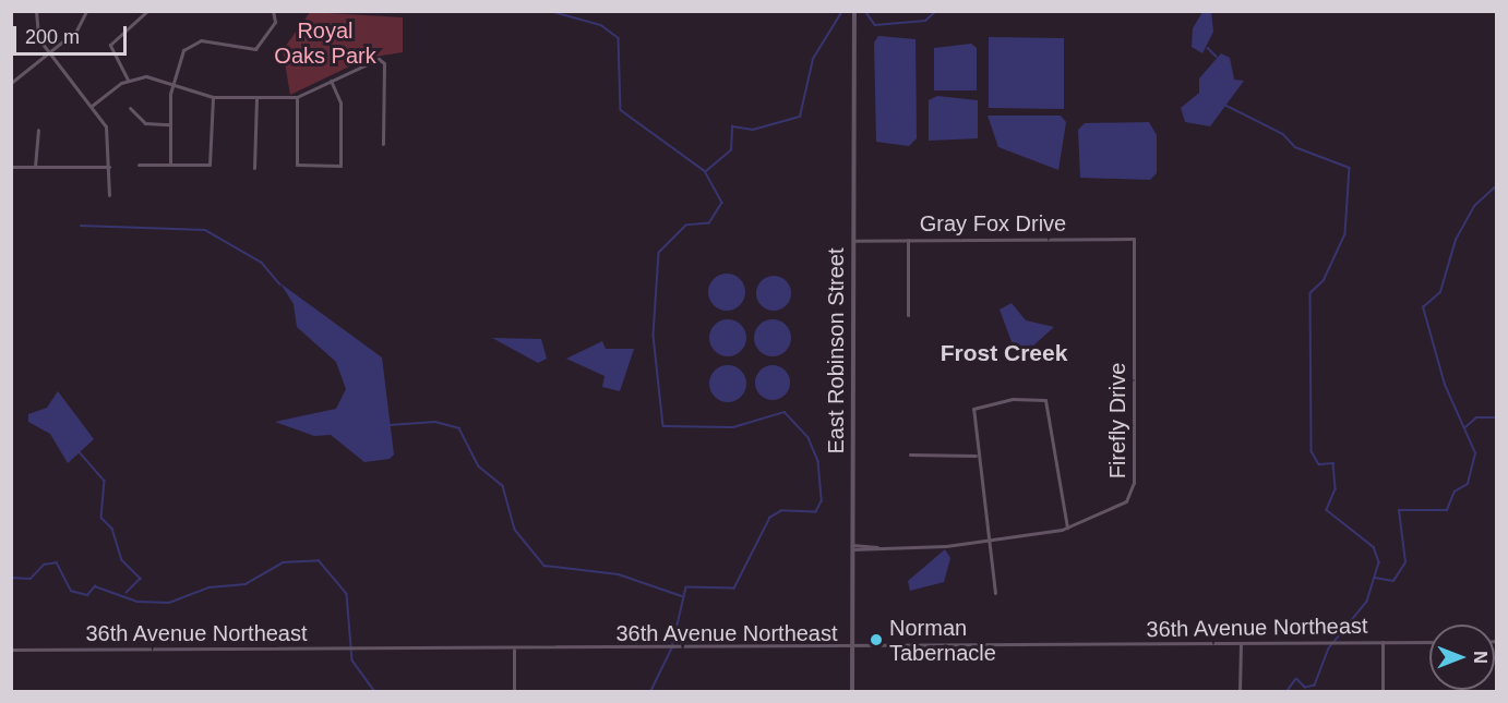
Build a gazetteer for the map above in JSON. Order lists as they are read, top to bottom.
{
  "streets": {
    "street": [
      "Gray Fox Drive",
      "East Robinson Street",
      "Firefly Drive",
      "36th Avenue Northeast"
    ]
  },
  "crossings": [
    ["Gray Fox Drive", "East Robinson Street"],
    ["Gray Fox Drive", "Firefly Drive"],
    ["East Robinson Street", "Firefly Drive"],
    ["East Robinson Street", "36th Avenue Northeast"]
  ],
  "districts": ["Frost Creek"],
  "parks": ["Royal Oaks Park"],
  "places": ["Norman Tabernacle"],
  "scale_bar": "200 m",
  "north": "right"
}
